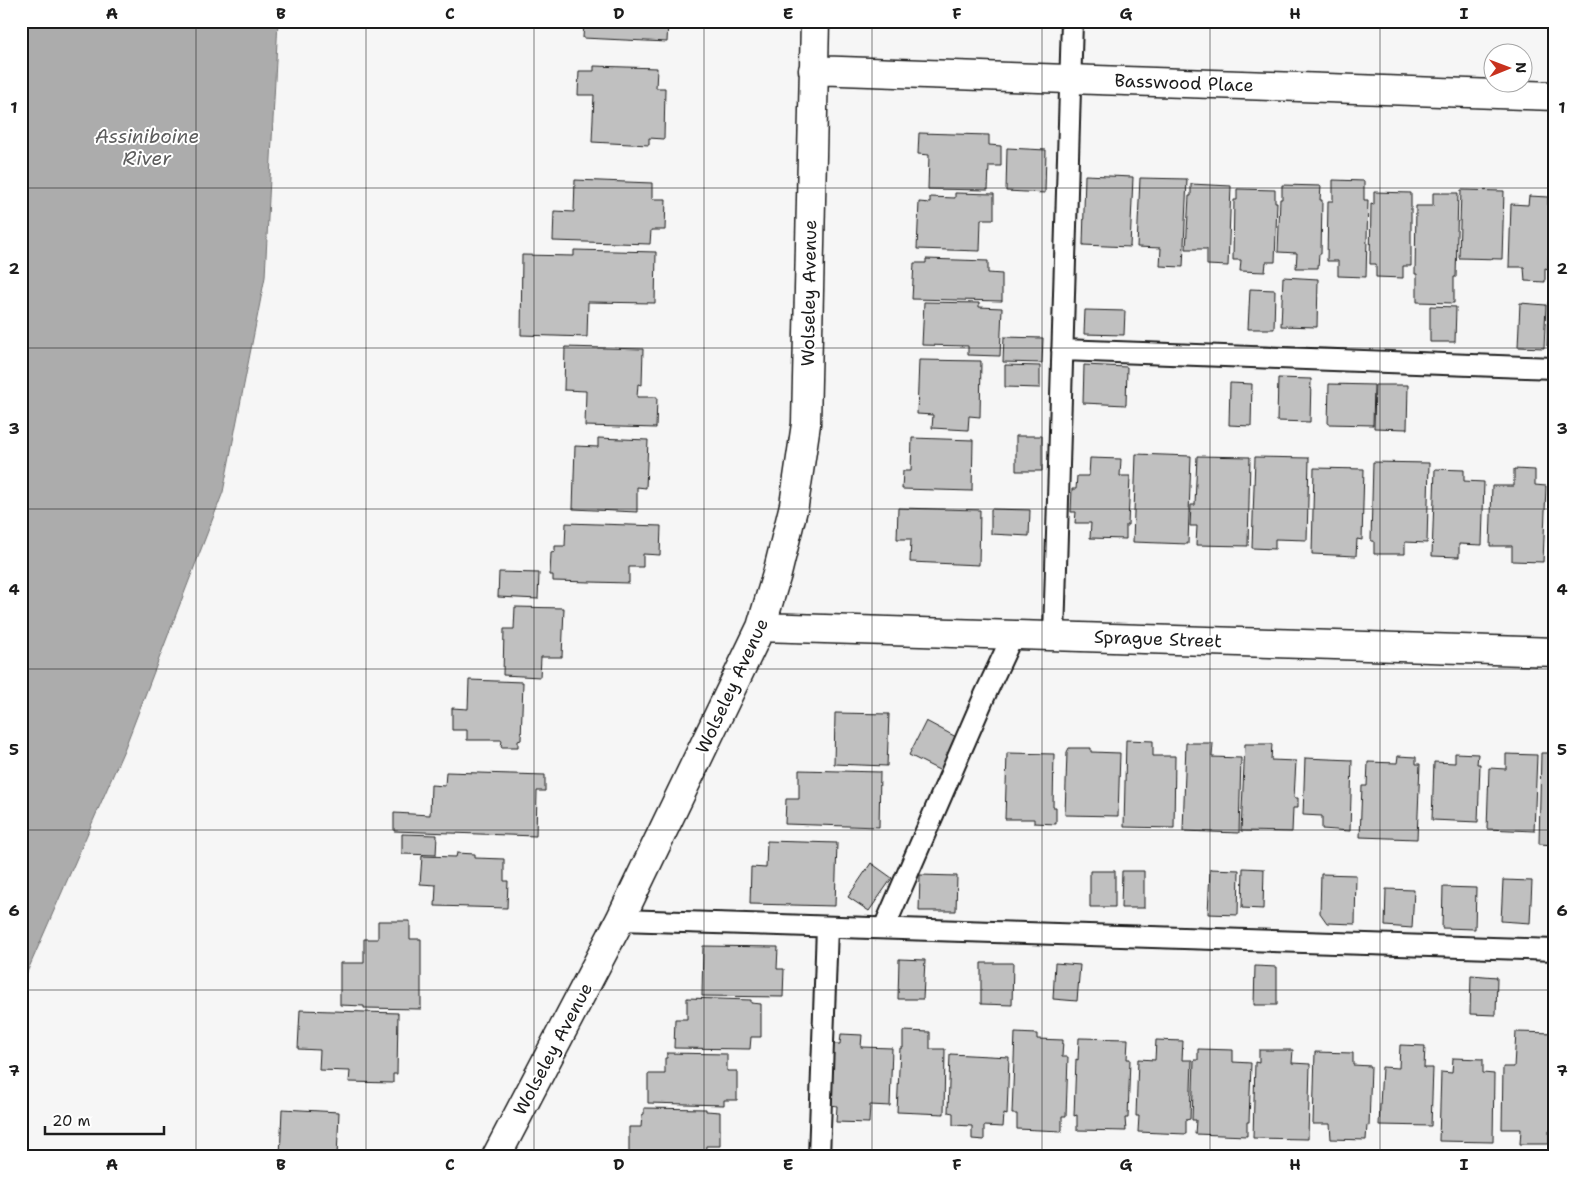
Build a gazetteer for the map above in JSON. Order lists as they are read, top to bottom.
{
  "streets": {
    "street": ["Basswood Place", "Wolseley Avenue", "Sprague Street"]
  },
  "crossings": [
    ["Basswood Place", "Wolseley Avenue"],
    ["Wolseley Avenue", "Sprague Street"]
  ],
  "water": ["Assiniboine River"],
  "scale_bar": "20 m",
  "north": "right",
  "grid": {
    "columns": [
      "A",
      "B",
      "C",
      "D",
      "E",
      "F",
      "G",
      "H",
      "I"
    ],
    "rows": [
      "1",
      "2",
      "3",
      "4",
      "5",
      "6",
      "7"
    ]
  }
}
